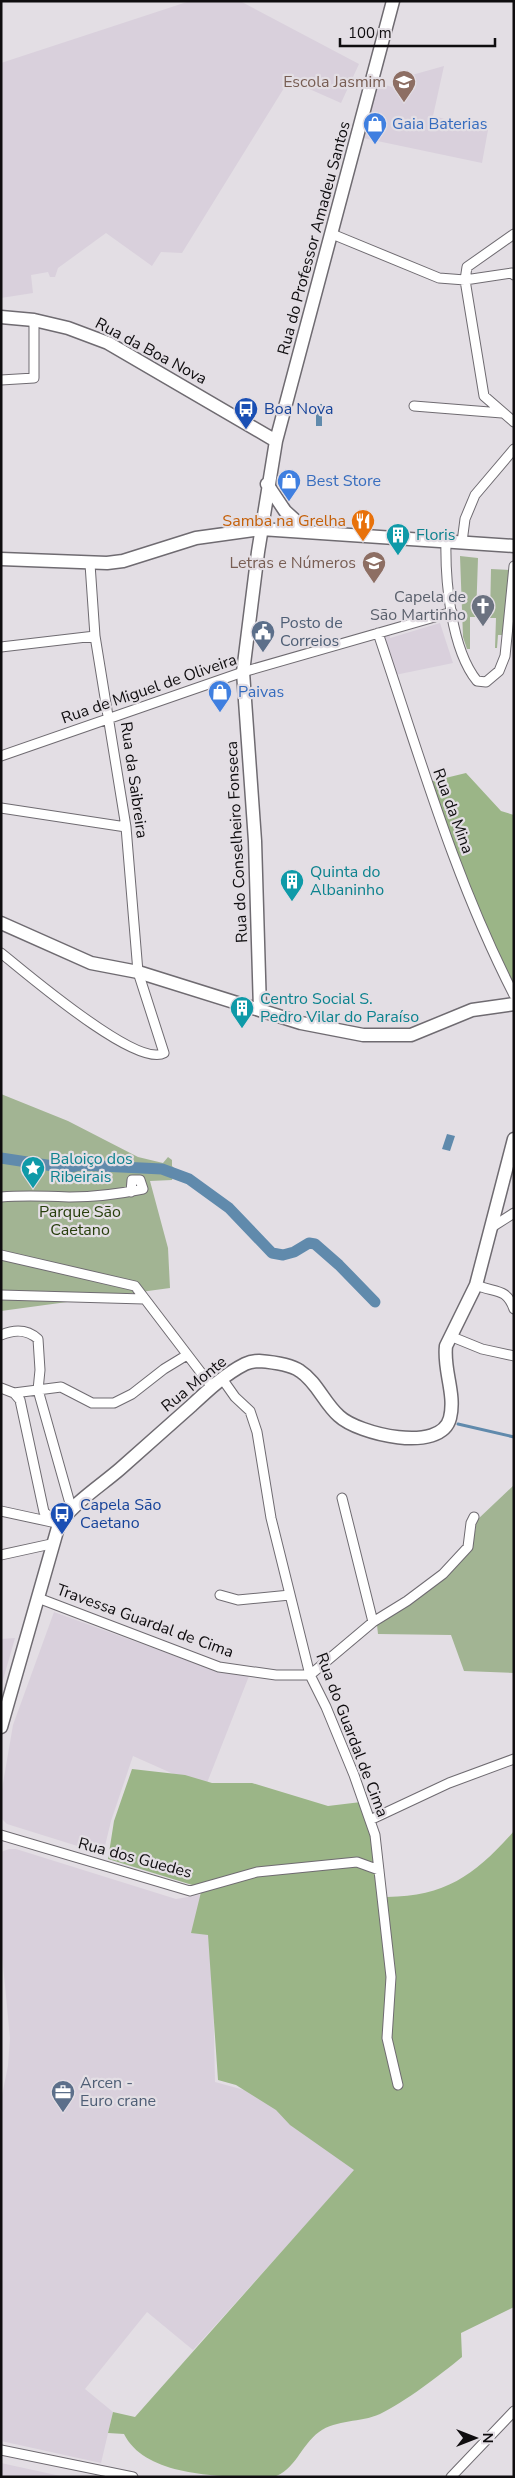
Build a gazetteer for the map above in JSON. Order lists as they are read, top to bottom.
{
  "streets": {
    "main road": [
      "Rua do Professor Amadeu Santos",
      "Rua da Boa Nova",
      "Rua do Conselheiro Fonseca",
      "Rua Monte"
    ],
    "street": [
      "Rua de Miguel de Oliveira",
      "Rua da Saibreira",
      "Rua da Mina",
      "Travessa Guardal de Cima",
      "Rua do Guardal de Cima",
      "Rua dos Guedes"
    ]
  },
  "crossings": [
    ["Rua do Professor Amadeu Santos", "Rua da Boa Nova"],
    ["Rua do Professor Amadeu Santos", "Rua do Conselheiro Fonseca"],
    ["Rua de Miguel de Oliveira", "Rua da Saibreira"],
    ["Rua de Miguel de Oliveira", "Rua da Mina"],
    ["Rua de Miguel de Oliveira", "Rua do Conselheiro Fonseca"],
    ["Rua Monte", "Rua do Guardal de Cima"],
    ["Travessa Guardal de Cima", "Rua do Guardal de Cima"],
    ["Rua do Guardal de Cima", "Rua dos Guedes"]
  ],
  "parks": ["Parque São Caetano"],
  "places": {
    "school or university": ["Escola Jasmim", "Letras e Números"],
    "shop": ["Gaia Baterias", "Best Store", "Paivas"],
    "bus stop": ["Boa Nova", "Capela São Caetano"],
    "restaurant": ["Samba na Grelha"],
    "building": ["Floris", "Quinta do Albaninho", "Centro Social S. Pedro Vilar do Paraíso"],
    "church": ["Capela de São Martinho"],
    "public building": ["Posto de Correios"],
    "place": ["Baloiço dos Ribeirais"],
    "office": ["Arcen - Euro crane"]
  },
  "scale_bar": "100 m",
  "north": "right"
}
